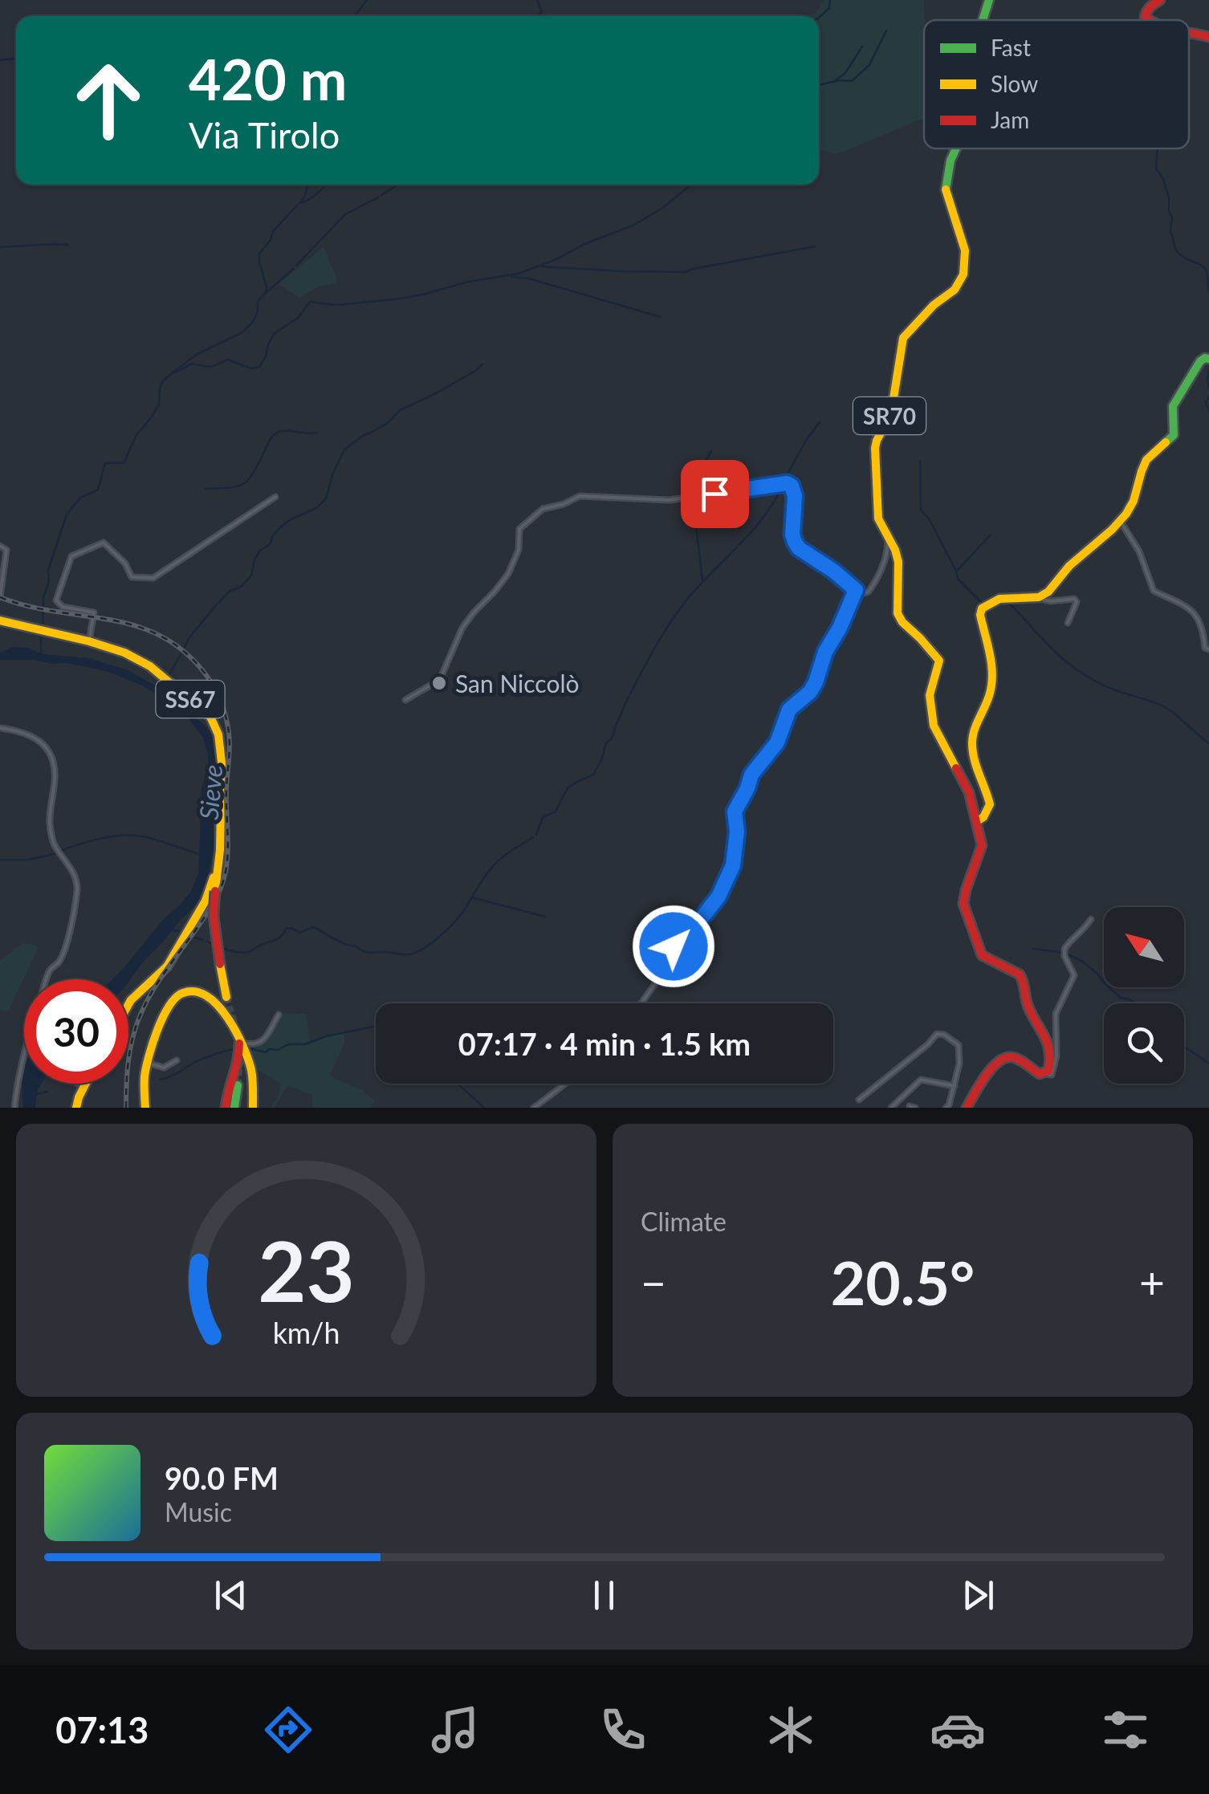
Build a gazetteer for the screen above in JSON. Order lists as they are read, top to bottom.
{
  "streets": {
    "main road": ["SR70", "SS67"]
  },
  "water": ["Sieve"],
  "places": ["San Niccolò"],
  "legend": ["Fast", "Slow", "Jam"],
  "north": "top left",
  "page": {
    "turn": ["420 m", "Via Tirolo"],
    "limit": "30",
    "trip": "07:17 · 4 min · 1.5 km",
    "tile": "Climate",
    "heat": ["−", "20.5°", "+"],
    "song": ["90.0 FM", "Music"],
    "tabs": "07:13",
    "gauge": ["23", "km/h"]
  }
}
